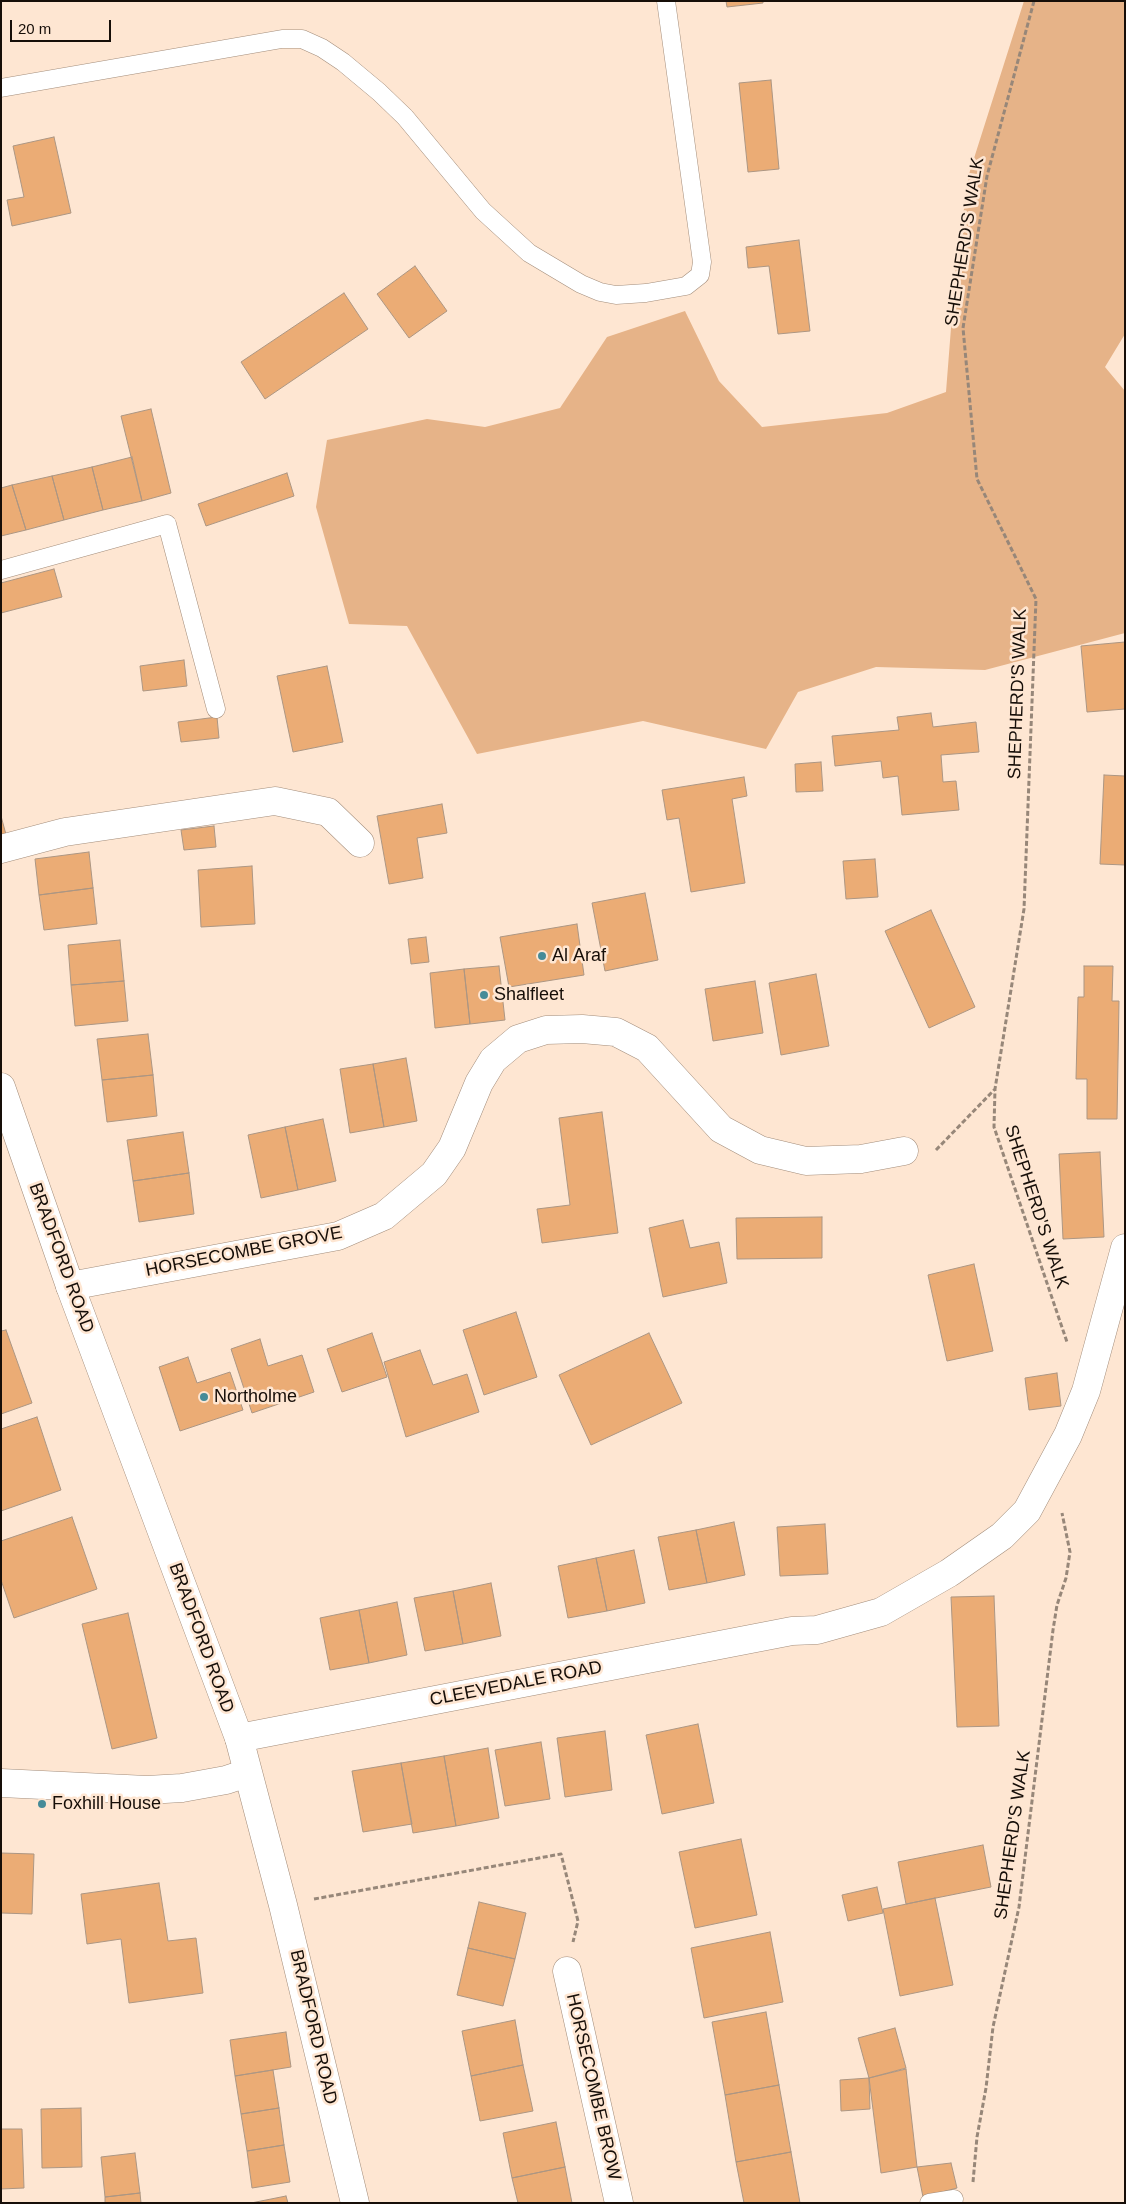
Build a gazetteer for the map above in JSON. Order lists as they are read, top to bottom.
{
  "streets": {
    "street": [
      "HORSECOMBE GROVE",
      "BRADFORD ROAD",
      "CLEEVEDALE ROAD",
      "HORSECOMBE BROW"
    ],
    "path": ["SHEPHERD'S WALK"]
  },
  "crossings": [
    ["SHEPHERD'S WALK", "CLEEVEDALE ROAD"],
    ["HORSECOMBE GROVE", "BRADFORD ROAD"],
    ["BRADFORD ROAD", "CLEEVEDALE ROAD"]
  ],
  "places": [
    "Al Araf",
    "Shalfleet",
    "Northolme",
    "Foxhill House"
  ],
  "scale_bar": "20 m"
}
